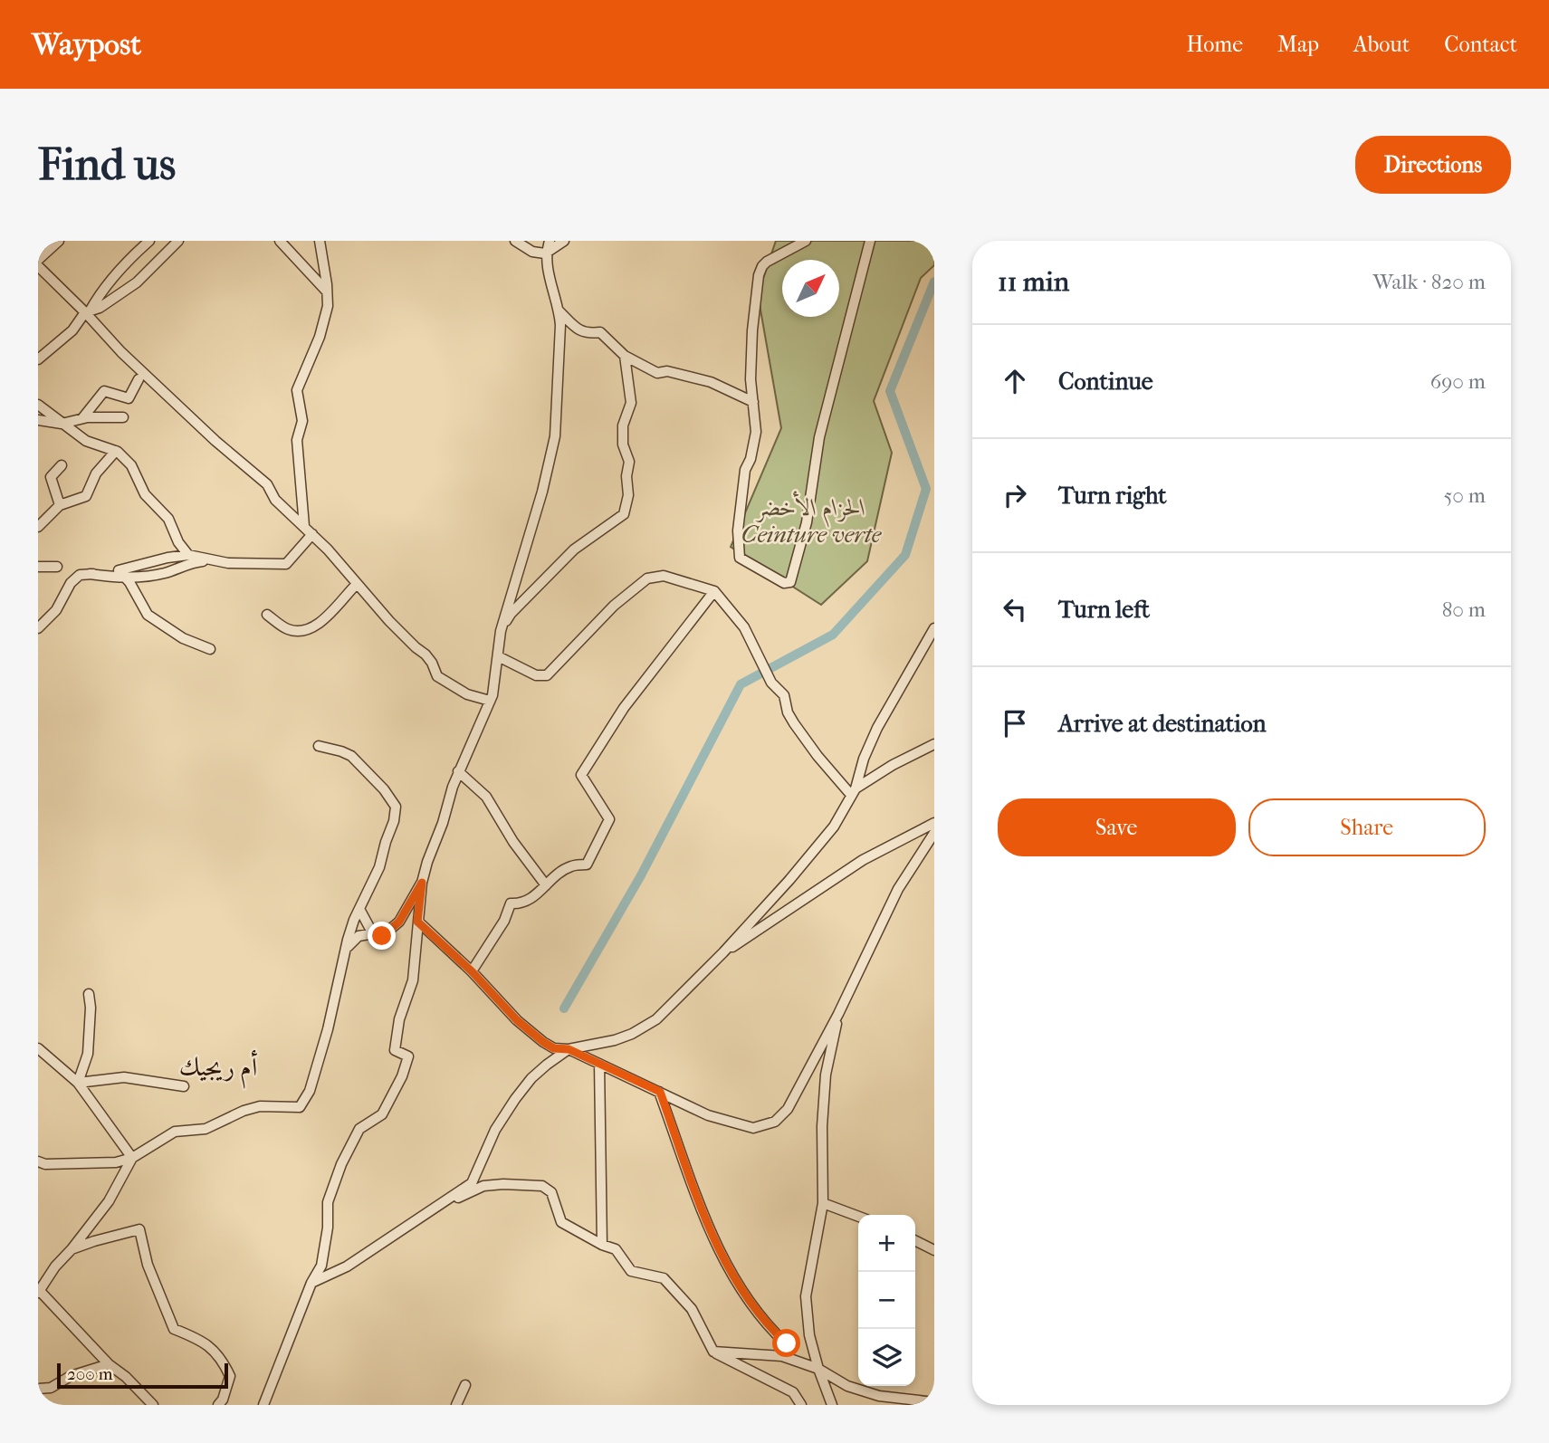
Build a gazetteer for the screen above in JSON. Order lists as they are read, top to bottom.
{
  "districts": ["أم ريجيك"],
  "parks": ["الحزام الأخضر Ceinture verte"],
  "scale_bar": "200 m",
  "north": "top right",
  "page": {
    "header": "Waypost",
    "nav": [
      "Home",
      "Map",
      "About",
      "Contact"
    ],
    "buttons": [
      "Directions",
      ["Save", "Share"]
    ],
    "title": "Find us",
    "heading": ["11 min", "Walk · 820 m"],
    "list": [
      ["Continue", "690 m"],
      ["Turn right", "50 m"],
      ["Turn left", "80 m"],
      "Arrive at destination"
    ],
    "map_buttons": ["+", "−"],
    "scale": "200 m"
  }
}
